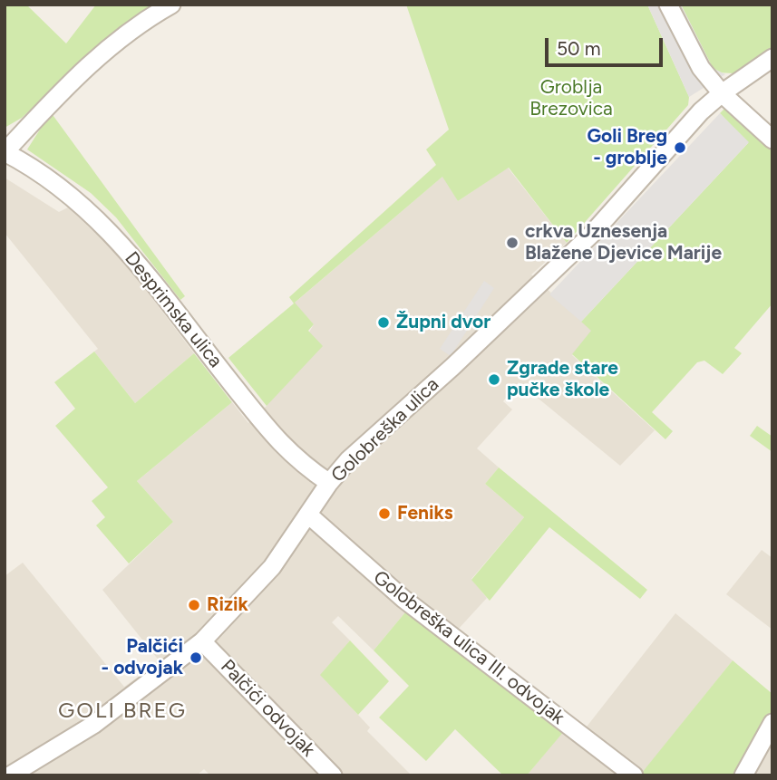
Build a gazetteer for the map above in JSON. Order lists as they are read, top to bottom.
{
  "streets": {
    "street": [
      "Desprimska ulica",
      "Golobreška ulica",
      "Golobreška ulica III. odvojak",
      "Palčići odvojak"
    ]
  },
  "crossings": [
    ["Desprimska ulica", "Golobreška ulica"],
    ["Golobreška ulica", "Golobreška ulica III. odvojak"],
    ["Golobreška ulica", "Palčići odvojak"]
  ],
  "districts": ["GOLI BREG"],
  "parks": ["Groblja Brezovica"],
  "places": [
    "Goli Breg - groblje",
    "crkva Uznesenja Blažene Djevice Marije",
    "Župni dvor",
    "Zgrade stare pučke škole",
    "Feniks",
    "Rizik",
    "Palčići - odvojak"
  ],
  "scale_bar": "50 m"
}
